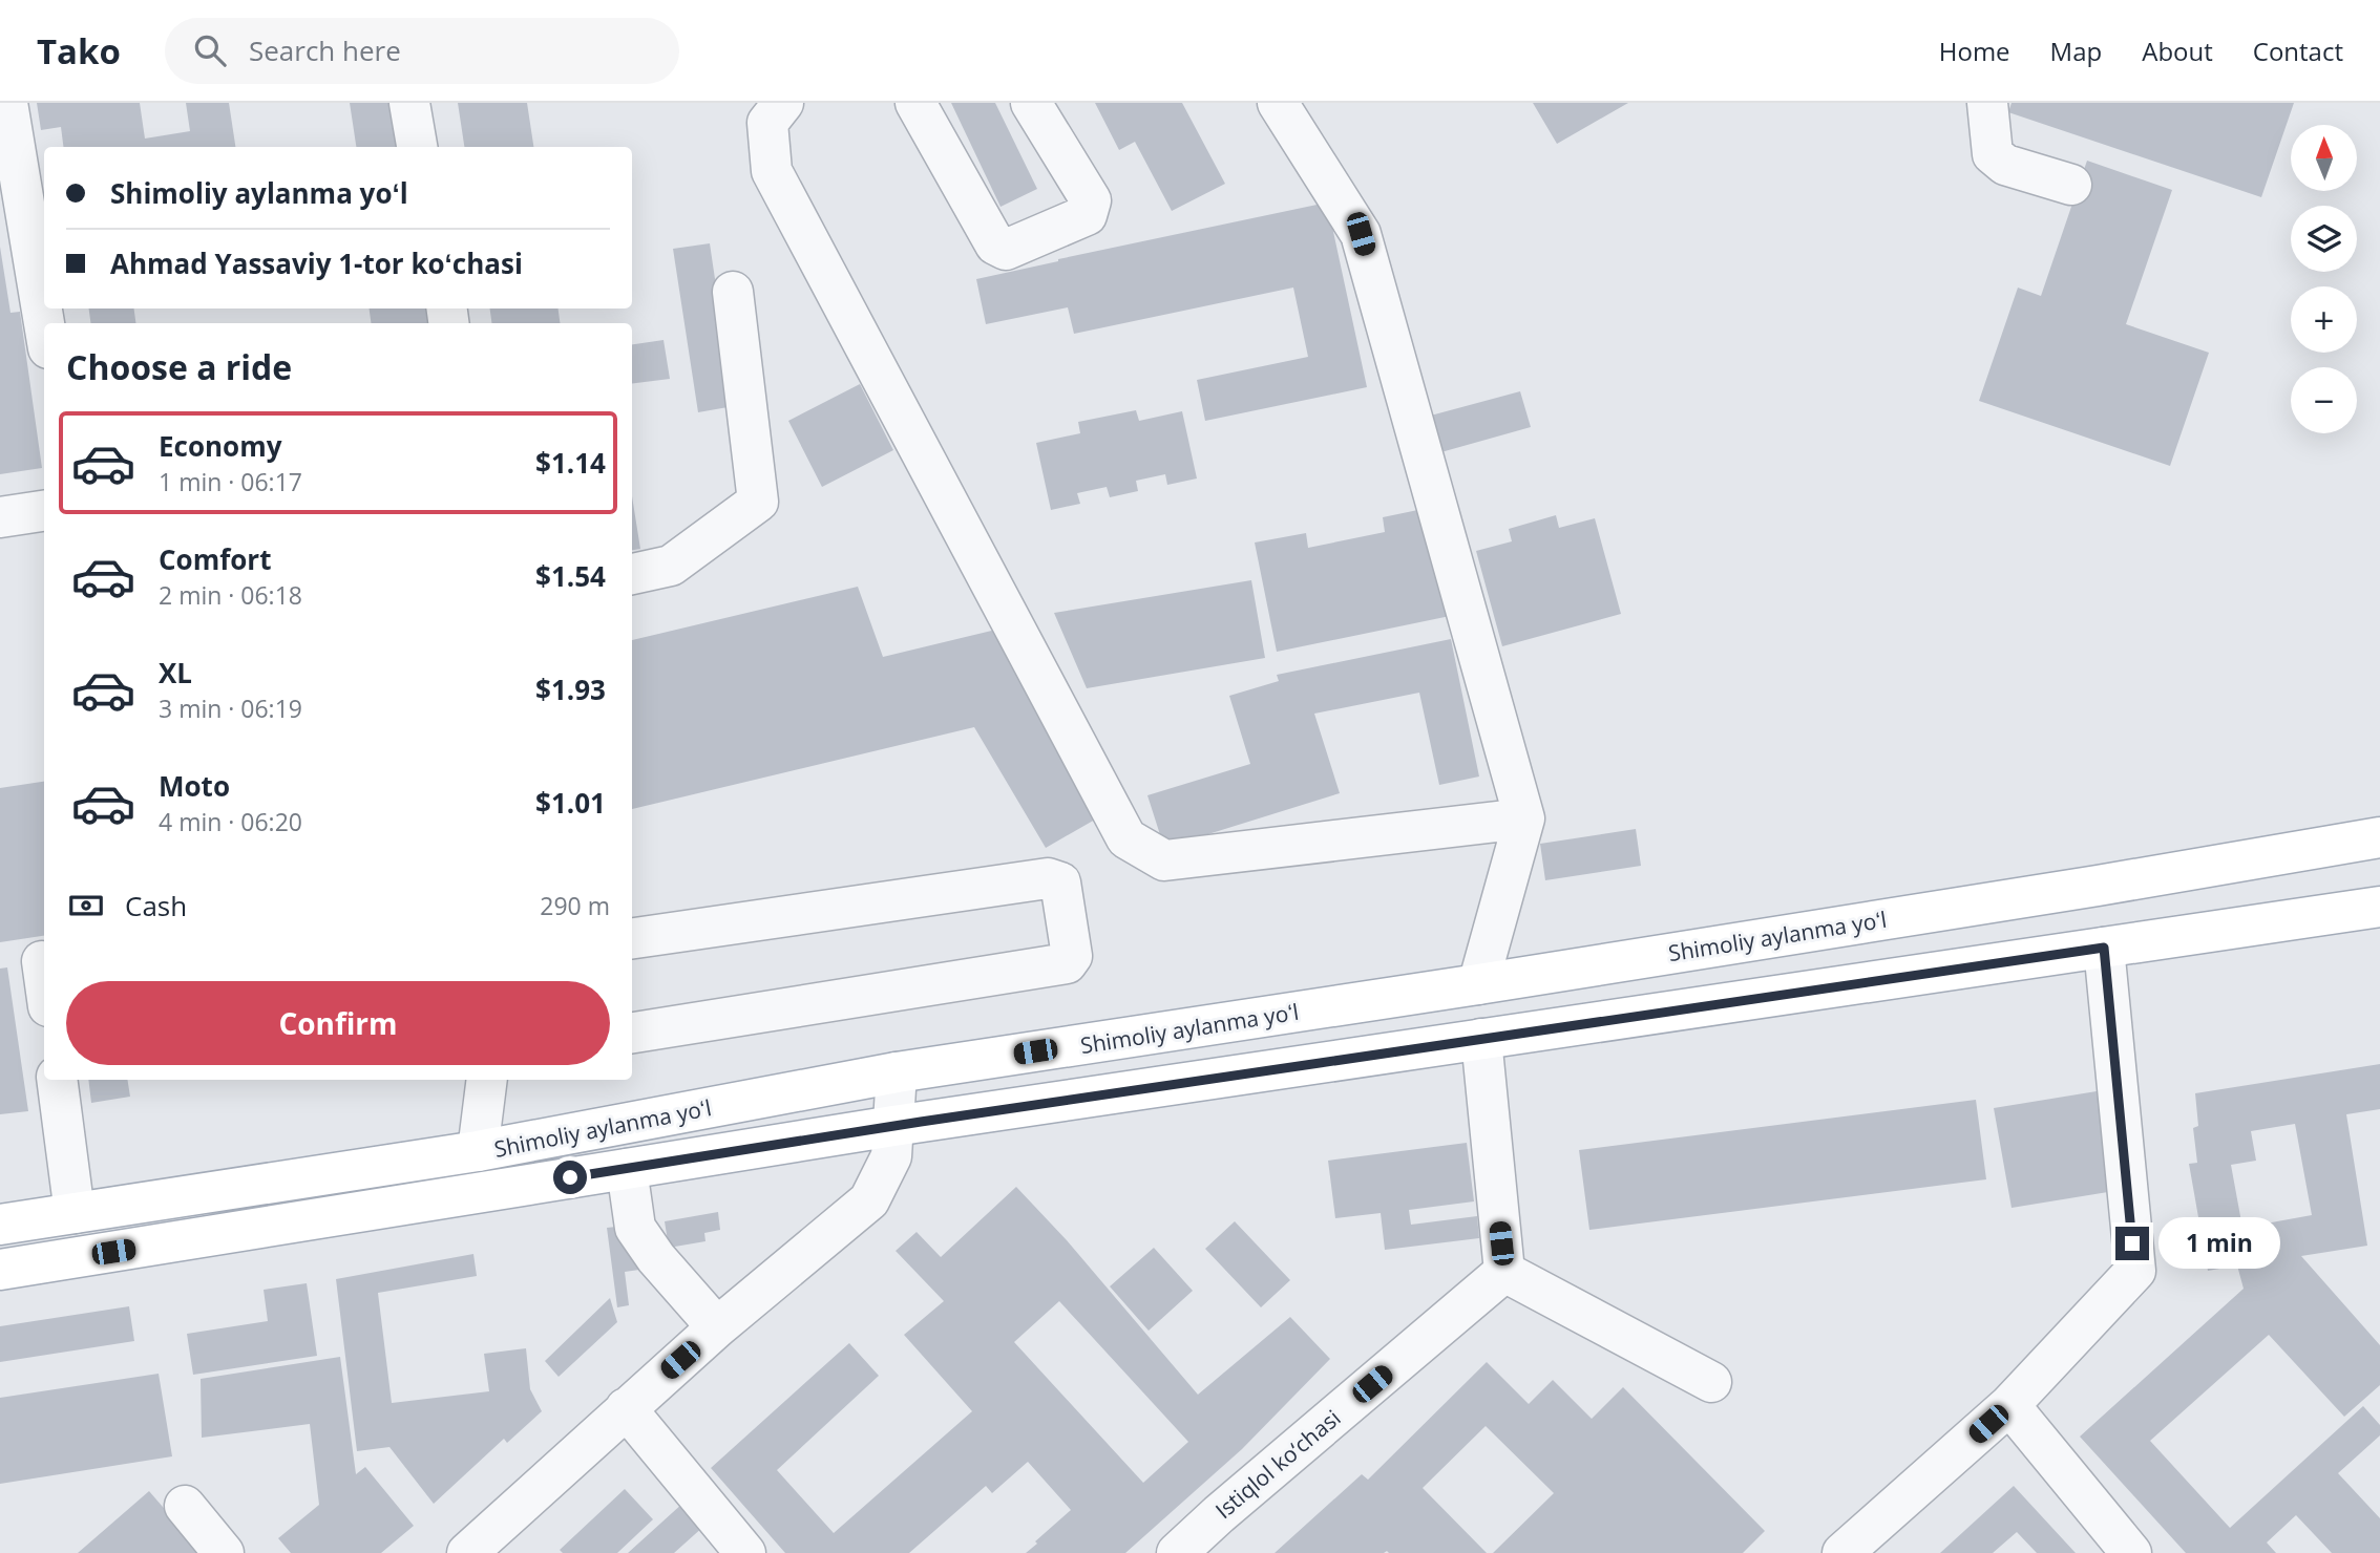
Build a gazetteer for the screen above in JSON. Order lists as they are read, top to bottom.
{
  "streets": {
    "main road": ["Shimoliy aylanma yoʻl"],
    "street": ["Istiqlol ko‘chasi"]
  },
  "north": "top",
  "page": {
    "header": "Tako",
    "search": "Search here",
    "nav": [
      "Home",
      "Map",
      "About",
      "Contact"
    ],
    "map_buttons": ["+", "−"],
    "banner": ["Shimoliy aylanma yoʻl", "Ahmad Yassaviy 1-tor koʻchasi"],
    "heading": "Choose a ride",
    "list": [
      {
        "name": "Economy",
        "note": "1 min · 06:17",
        "value": "$1.14"
      },
      {
        "name": "Comfort",
        "note": "2 min · 06:18",
        "value": "$1.54"
      },
      {
        "name": "XL",
        "note": "3 min · 06:19",
        "value": "$1.93"
      },
      {
        "name": "Moto",
        "note": "4 min · 06:20",
        "value": "$1.01"
      }
    ],
    "pay": ["Cash", "290 m"],
    "buttons": "Confirm",
    "bubble": "1 min"
  }
}
